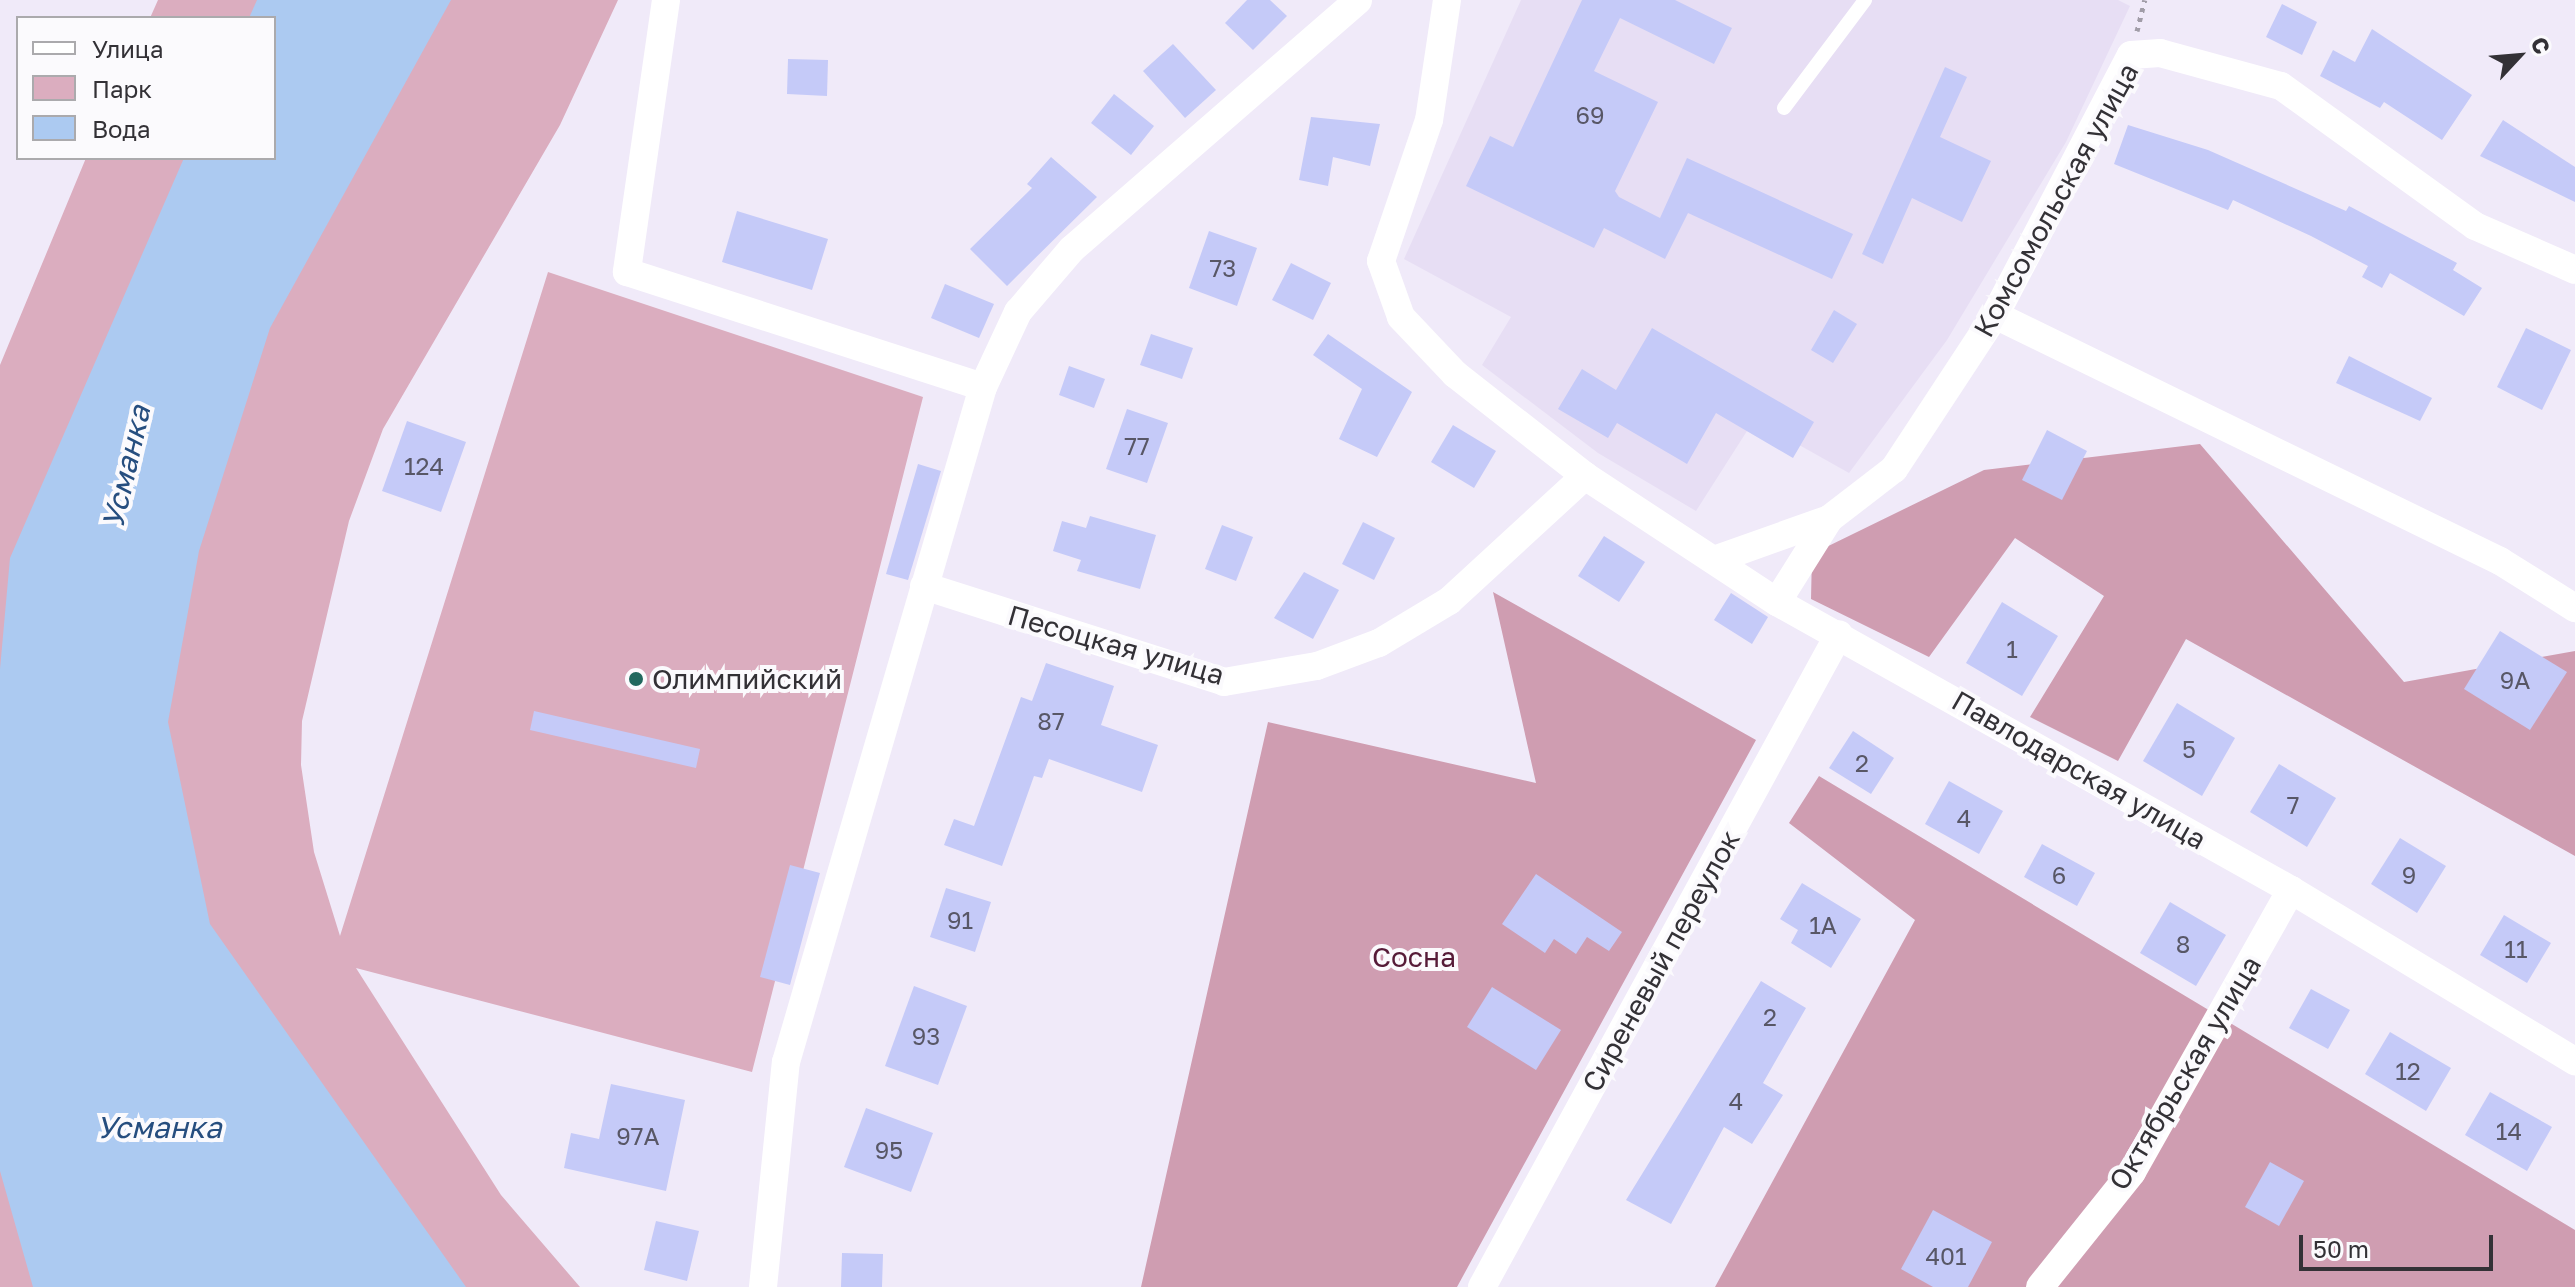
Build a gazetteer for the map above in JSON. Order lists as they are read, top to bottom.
{
  "streets": {
    "street": [
      "Комсомольская улица",
      "Песоцкая улица",
      "Павлодарская улица",
      "Сиреневый переулок",
      "Октябрьская улица"
    ]
  },
  "crossings": [
    ["Комсомольская улица", "Павлодарская улица"],
    ["Песоцкая улица", "Павлодарская улица"],
    ["Павлодарская улица", "Сиреневый переулок"],
    ["Павлодарская улица", "Октябрьская улица"]
  ],
  "water": ["Усманка"],
  "parks": ["Сосна"],
  "places": ["Олимпийский"],
  "house_numbers": [
    "69",
    "73",
    "77",
    "124",
    "1",
    "9А",
    "87",
    "5",
    "2",
    "7",
    "4",
    "6",
    "9",
    "91",
    "1А",
    "8",
    "11",
    "2",
    "93",
    "12",
    "4",
    "14",
    "97А",
    "95",
    "401"
  ],
  "legend": ["Улица", "Парк", "Вода"],
  "scale_bar": "50 m",
  "north": "top right"
}
